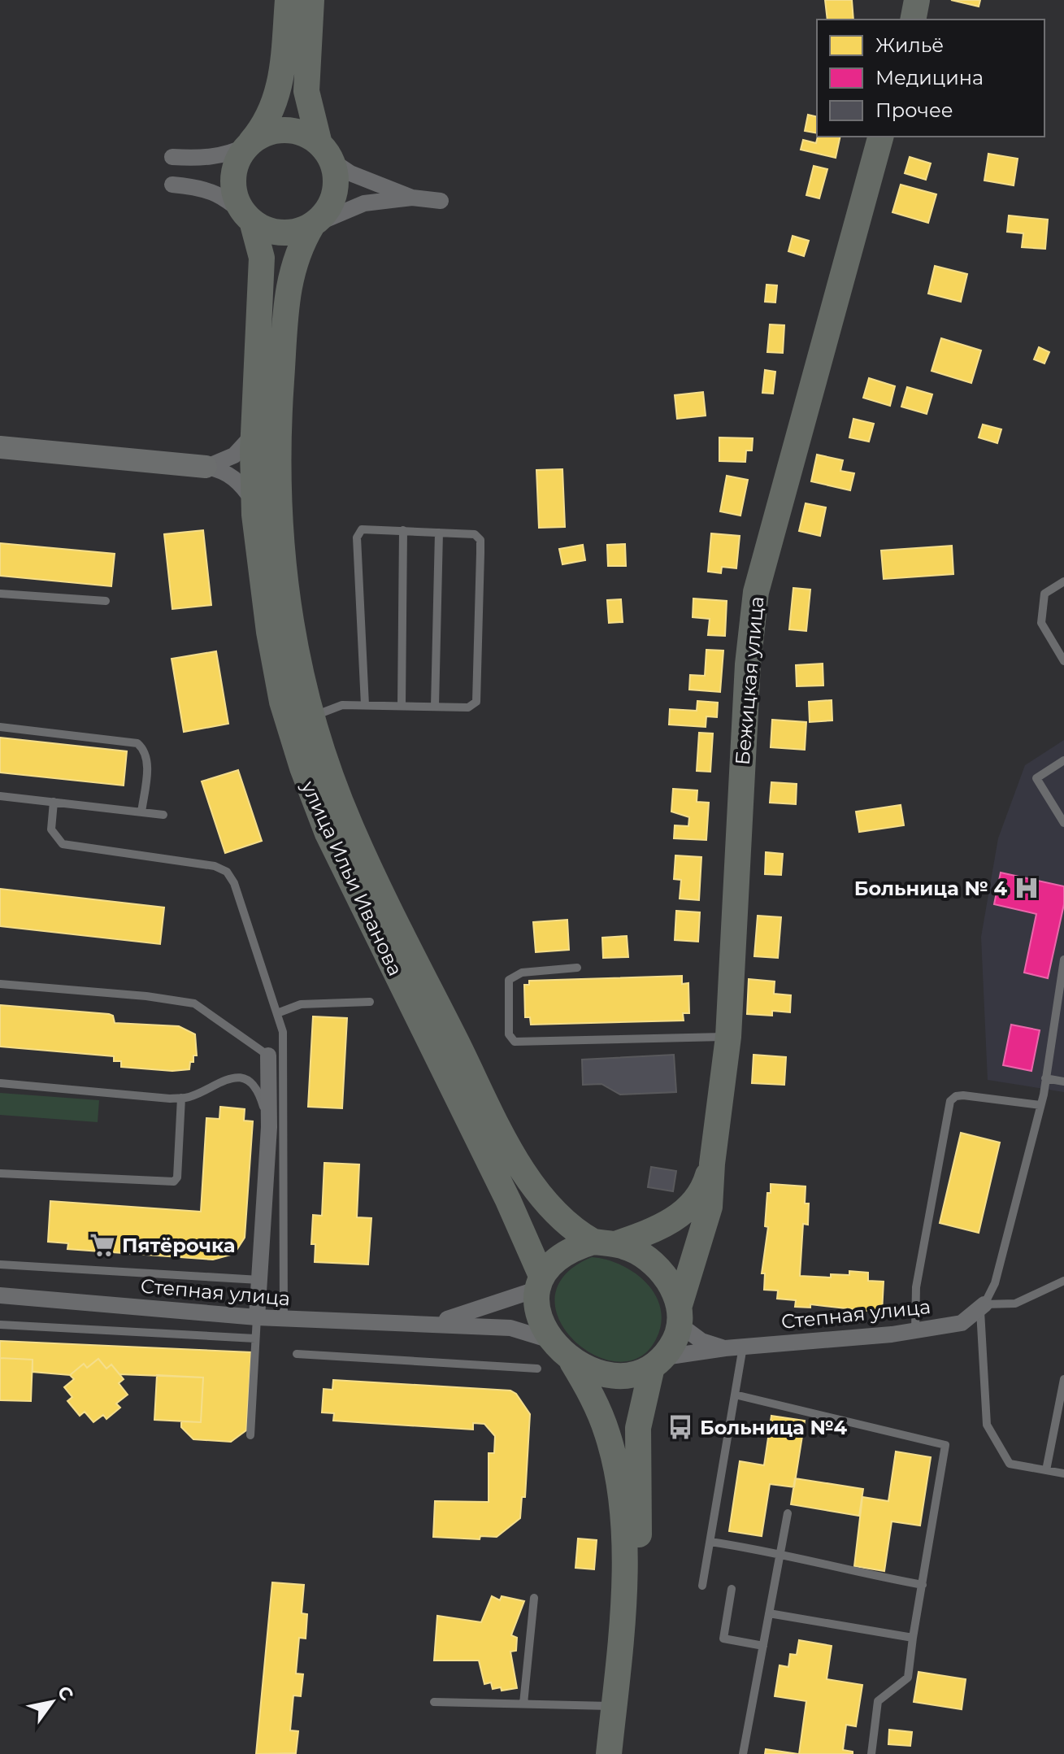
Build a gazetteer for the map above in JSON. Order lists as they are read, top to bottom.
{
  "streets": {
    "main road": ["Бежицкая улица", "улица Ильи Иванова"],
    "street": ["Степная улица"]
  },
  "crossings": [
    ["улица Ильи Иванова", "Степная улица"]
  ],
  "places": {
    "hospital": ["Больница № 4"],
    "supermarket": ["Пятёрочка"],
    "bus stop": ["Больница №4"]
  },
  "legend": ["Жильё", "Медицина", "Прочее"],
  "north": "top right"
}
